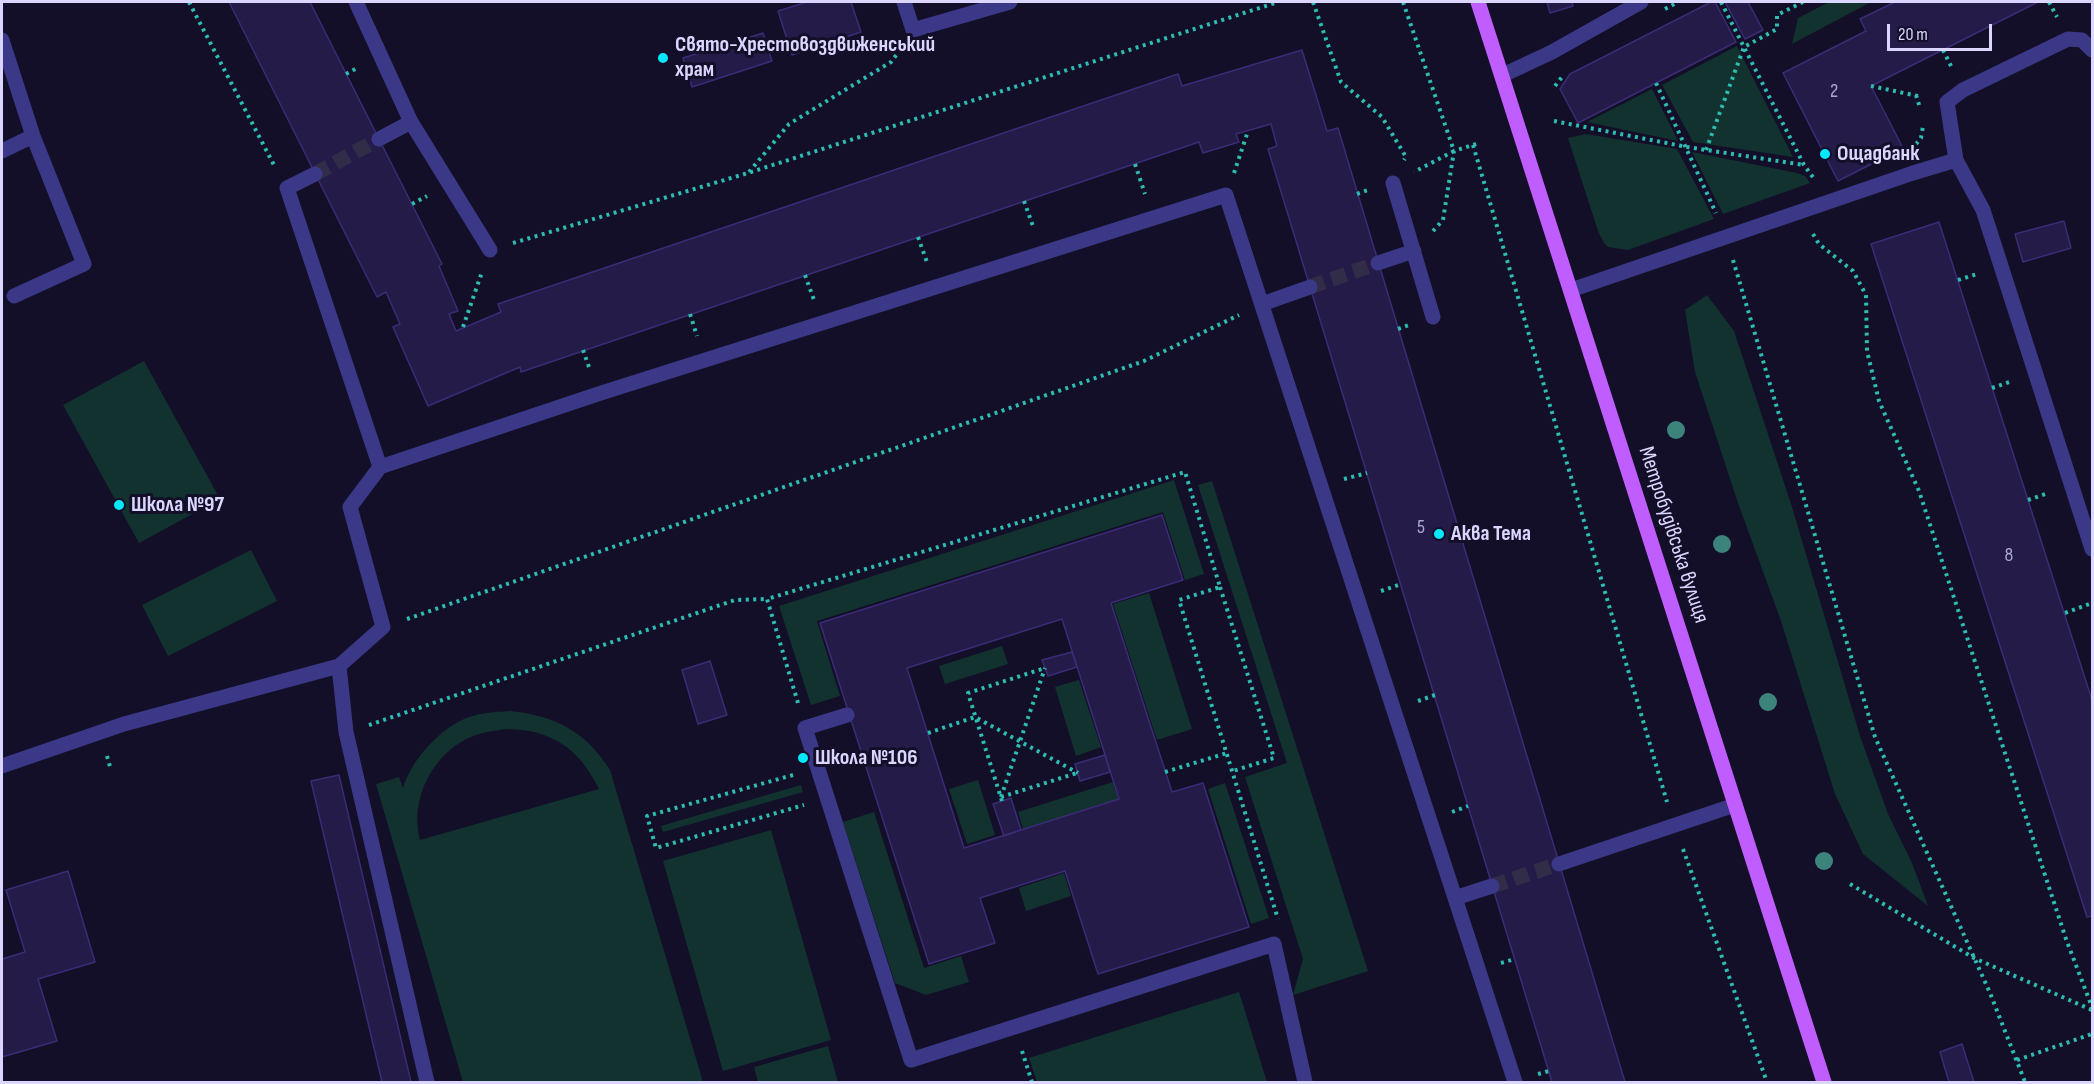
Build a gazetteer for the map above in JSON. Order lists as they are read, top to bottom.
{
  "streets": {
    "main road": ["Метробудівська вулиця"]
  },
  "places": [
    "Свято-Хрестовоздвиженський храм",
    "Ощадбанк",
    "Школа №97",
    "Аква Тема",
    "Школа №106"
  ],
  "house_numbers": ["2", "5", "8"],
  "scale_bar": "20 m"
}
